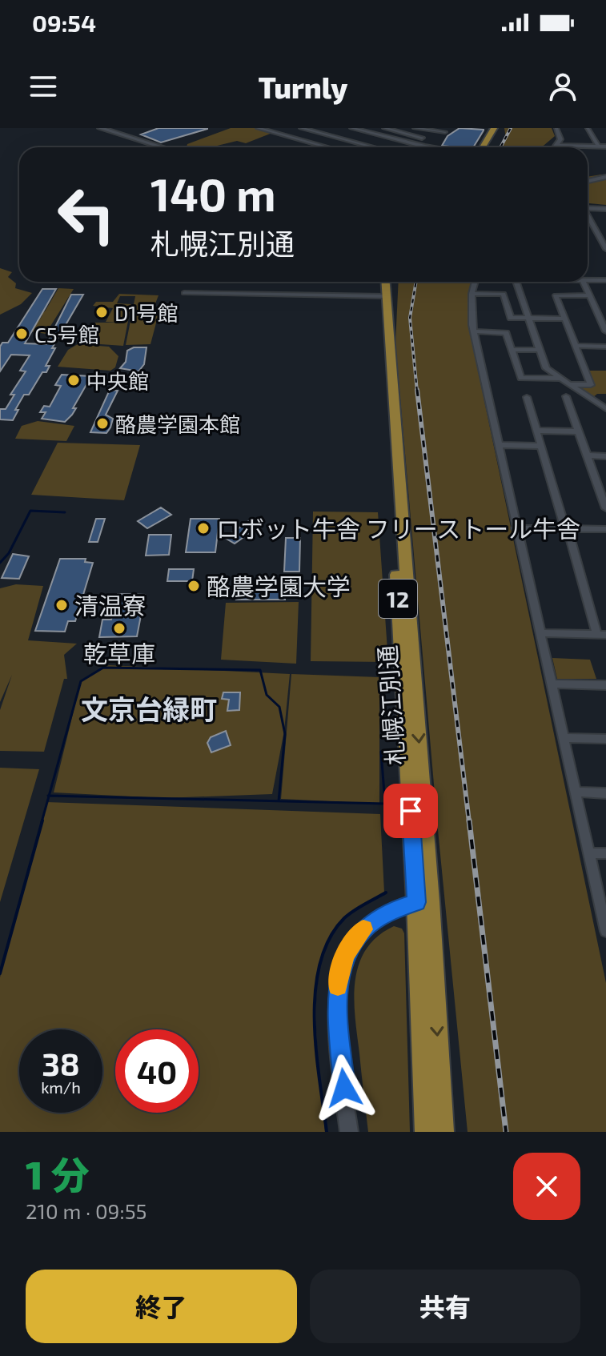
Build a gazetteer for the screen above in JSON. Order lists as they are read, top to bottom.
{
  "streets": {
    "highway": ["12", "札幌江別通"]
  },
  "districts": ["文京台緑町"],
  "places": [
    "D1号館",
    "C5号館",
    "中央館",
    "酪農学園本館",
    "ロボット牛舎 フリーストール牛舎",
    "酪農学園大学",
    "清温寮",
    "乾草庫"
  ],
  "page": {
    "status": "09:54",
    "header": "Turnly",
    "turn": ["140 m", "札幌江別通"],
    "speed": "38 km/h",
    "limit": "40",
    "heading": ["1 分", "210 m · 09:55"],
    "buttons": ["終了", "共有"]
  }
}
